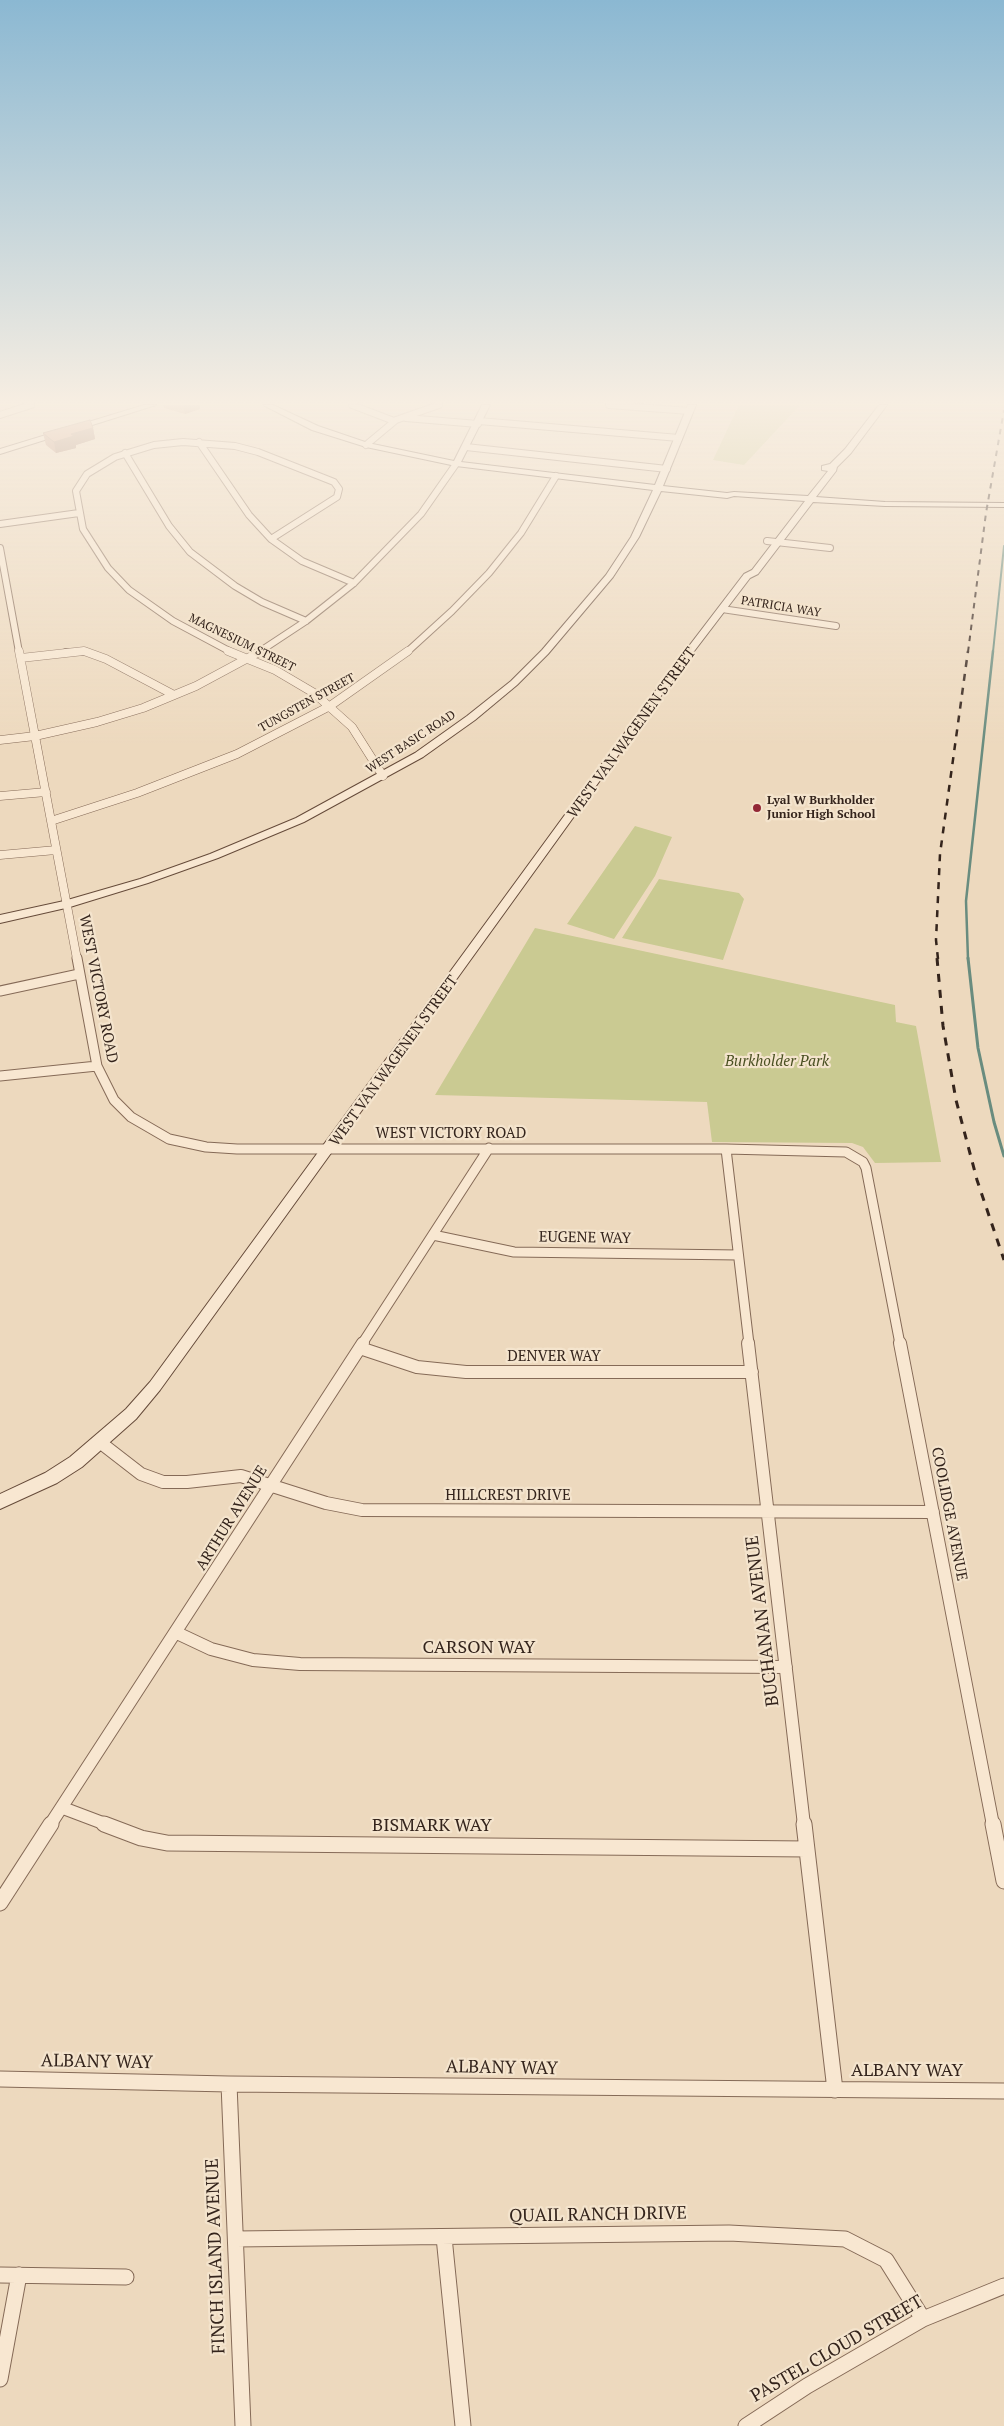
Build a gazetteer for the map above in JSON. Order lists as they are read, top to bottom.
{
  "streets": {
    "street": [
      "PATRICIA WAY",
      "MAGNESIUM STREET",
      "TUNGSTEN STREET",
      "WEST VAN WAGENEN STREET",
      "WEST BASIC ROAD",
      "WEST VICTORY ROAD",
      "EUGENE WAY",
      "DENVER WAY",
      "HILLCREST DRIVE",
      "COOLIDGE AVENUE",
      "ARTHUR AVENUE",
      "BUCHANAN AVENUE",
      "CARSON WAY",
      "BISMARK WAY",
      "ALBANY WAY",
      "QUAIL RANCH DRIVE",
      "FINCH ISLAND AVENUE",
      "PASTEL CLOUD STREET"
    ]
  },
  "crossings": [
    ["PATRICIA WAY", "WEST VAN WAGENEN STREET"],
    ["MAGNESIUM STREET", "TUNGSTEN STREET"],
    ["MAGNESIUM STREET", "WEST BASIC ROAD"],
    ["TUNGSTEN STREET", "WEST VICTORY ROAD"],
    ["WEST VAN WAGENEN STREET", "WEST VICTORY ROAD"],
    ["WEST VAN WAGENEN STREET", "HILLCREST DRIVE"],
    ["WEST BASIC ROAD", "WEST VICTORY ROAD"],
    ["WEST VICTORY ROAD", "COOLIDGE AVENUE"],
    ["WEST VICTORY ROAD", "ARTHUR AVENUE"],
    ["WEST VICTORY ROAD", "BUCHANAN AVENUE"],
    ["EUGENE WAY", "ARTHUR AVENUE"],
    ["EUGENE WAY", "BUCHANAN AVENUE"],
    ["DENVER WAY", "ARTHUR AVENUE"],
    ["DENVER WAY", "BUCHANAN AVENUE"],
    ["HILLCREST DRIVE", "COOLIDGE AVENUE"],
    ["HILLCREST DRIVE", "ARTHUR AVENUE"],
    ["HILLCREST DRIVE", "BUCHANAN AVENUE"],
    ["ARTHUR AVENUE", "CARSON WAY"],
    ["ARTHUR AVENUE", "BISMARK WAY"],
    ["BUCHANAN AVENUE", "CARSON WAY"],
    ["BUCHANAN AVENUE", "BISMARK WAY"],
    ["BUCHANAN AVENUE", "ALBANY WAY"],
    ["ALBANY WAY", "FINCH ISLAND AVENUE"],
    ["QUAIL RANCH DRIVE", "FINCH ISLAND AVENUE"],
    ["QUAIL RANCH DRIVE", "PASTEL CLOUD STREET"]
  ],
  "parks": ["Burkholder Park"],
  "places": ["Lyal W Burkholder Junior High School"]
}
